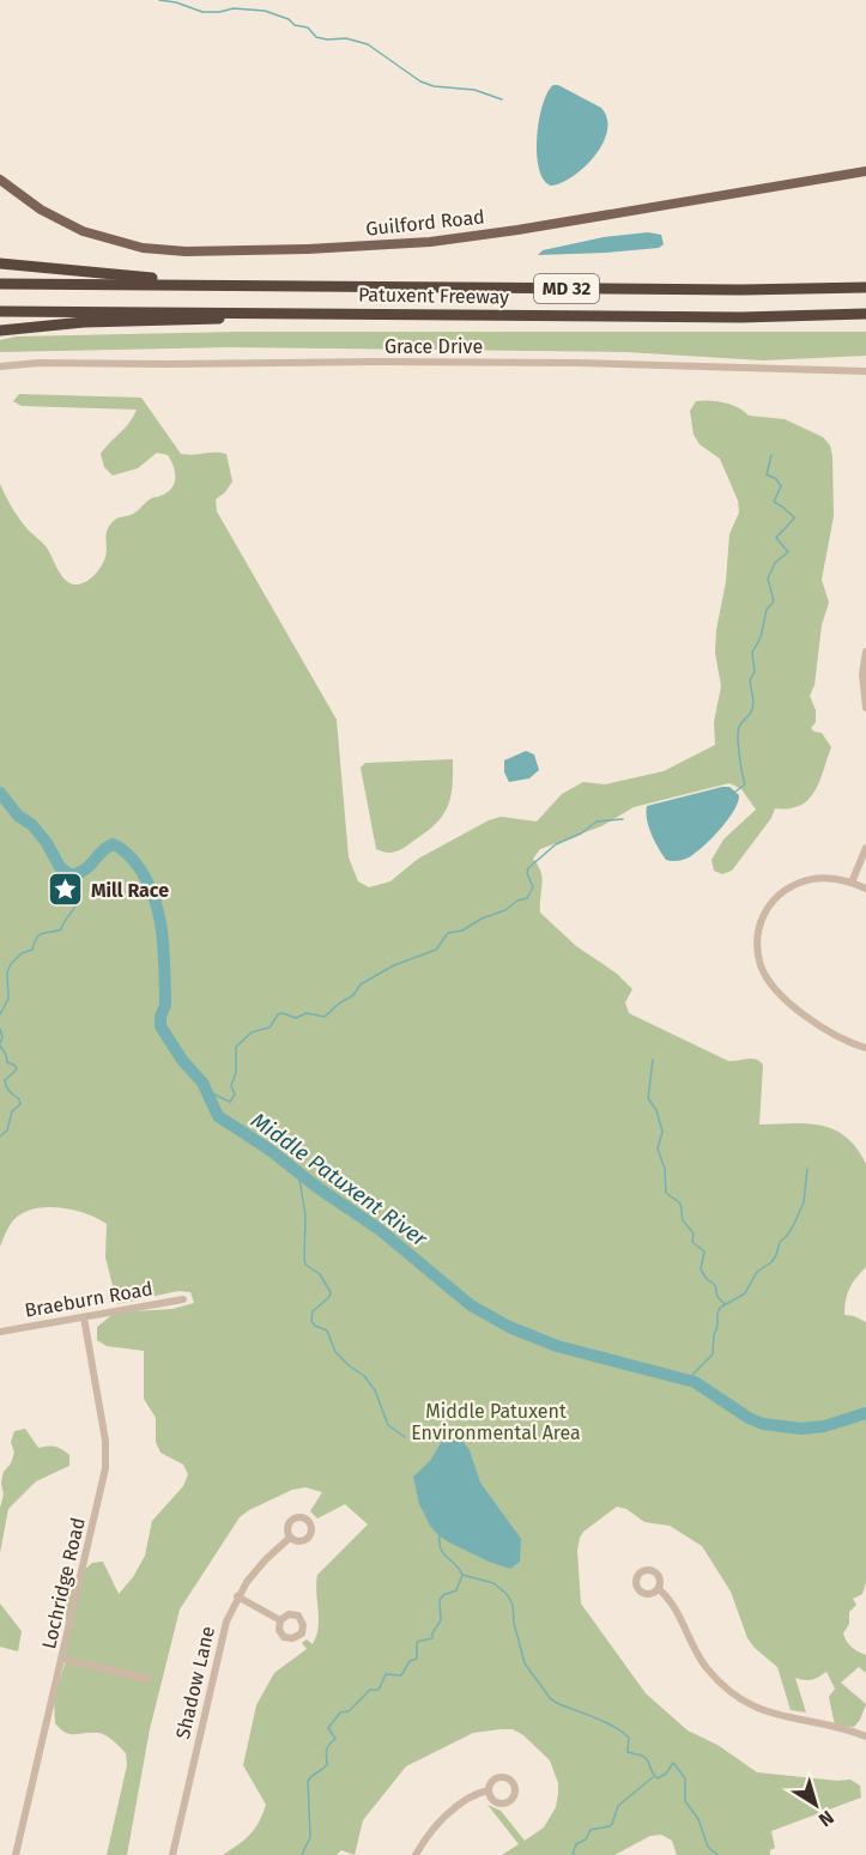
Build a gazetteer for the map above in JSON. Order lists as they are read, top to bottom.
{
  "streets": {
    "highway": ["MD 32", "Patuxent Freeway"],
    "main road": ["Guilford Road"],
    "street": [
      "Grace Drive",
      "Braeburn Road",
      "Lochridge Road",
      "Shadow Lane"
    ]
  },
  "crossings": [
    ["Braeburn Road", "Lochridge Road"]
  ],
  "water": ["Middle Patuxent River"],
  "parks": ["Middle Patuxent Environmental Area"],
  "places": {
    "place": ["Mill Race"]
  },
  "north": "bottom right"
}
